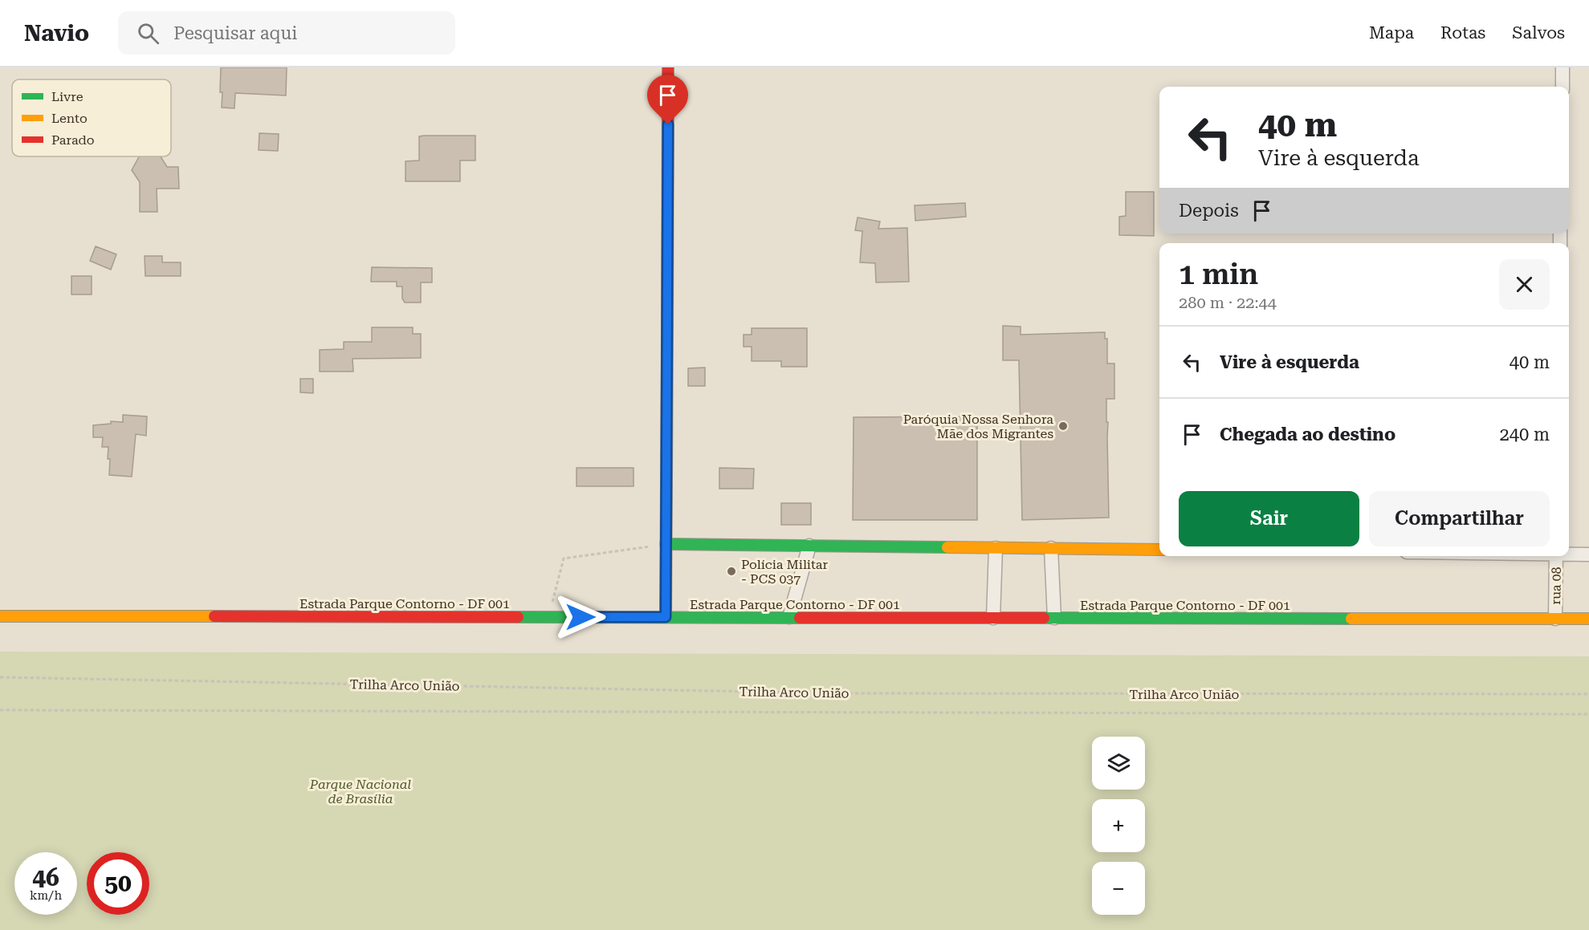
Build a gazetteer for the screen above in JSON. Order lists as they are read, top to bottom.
{
  "streets": {
    "main road": ["Estrada Parque Contorno - DF 001"],
    "street": ["rua 08"],
    "path": ["Trilha Arco União"]
  },
  "crossings": [
    ["rua 08", "Estrada Parque Contorno - DF 001"]
  ],
  "parks": ["Parque Nacional de Brasília"],
  "places": ["Paróquia Nossa Senhora Mãe dos Migrantes", "Polícia Militar - PCS 037"],
  "legend": ["Livre", "Lento", "Parado"],
  "page": {
    "header": "Navio",
    "search": "Pesquisar aqui",
    "nav": ["Mapa", "Rotas", "Salvos"],
    "turn": ["40 m", "Vire à esquerda"],
    "then": "Depois",
    "heading": ["1 min", "280 m · 22:44"],
    "list": [
      {
        "name": "Vire à esquerda",
        "value": "40 m"
      },
      {
        "name": "Chegada ao destino",
        "value": "240 m"
      }
    ],
    "buttons": ["Sair", "Compartilhar"],
    "map_buttons": ["+", "−"],
    "speed": "46 km/h",
    "limit": "50"
  }
}
